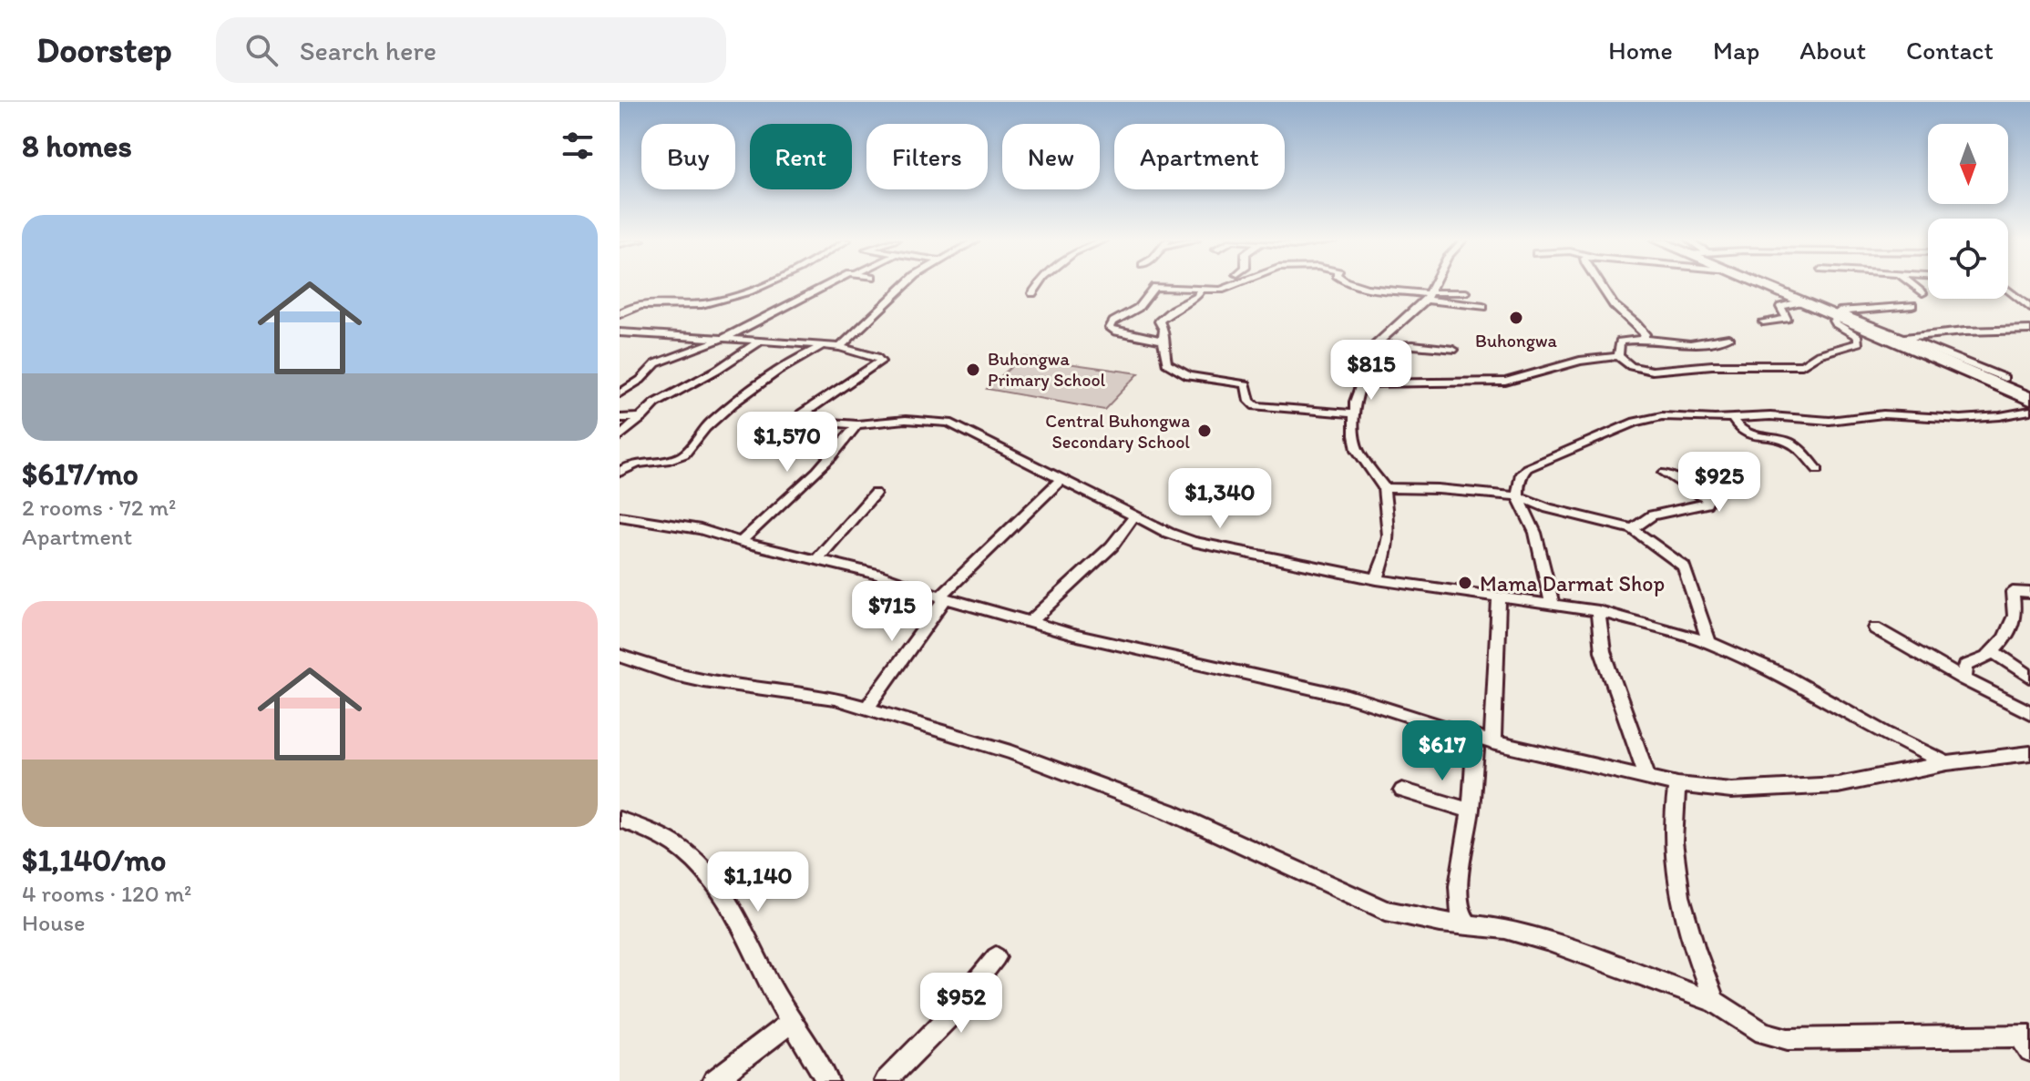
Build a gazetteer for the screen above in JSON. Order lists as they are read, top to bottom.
{
  "places": [
    "Buhongwa",
    "Buhongwa Primary School",
    "Central Buhongwa Secondary School",
    "Mama Darmat Shop"
  ],
  "north": "bottom",
  "page": {
    "header": "Doorstep",
    "search": "Search here",
    "nav": [
      "Home",
      "Map",
      "About",
      "Contact"
    ],
    "heading": "8 homes",
    "chip": [
      "Buy",
      "Rent",
      "Filters",
      "New",
      "Apartment"
    ],
    "list": [
      {
        "name": "$617/mo",
        "note": "2 rooms · 72 m² · Apartment"
      },
      {
        "name": "$1,140/mo",
        "note": "4 rooms · 120 m² · House"
      }
    ],
    "price": [
      "$815",
      "$1,570",
      "$925",
      "$1,340",
      "$715",
      "$617",
      "$1,140",
      "$952"
    ]
  }
}
